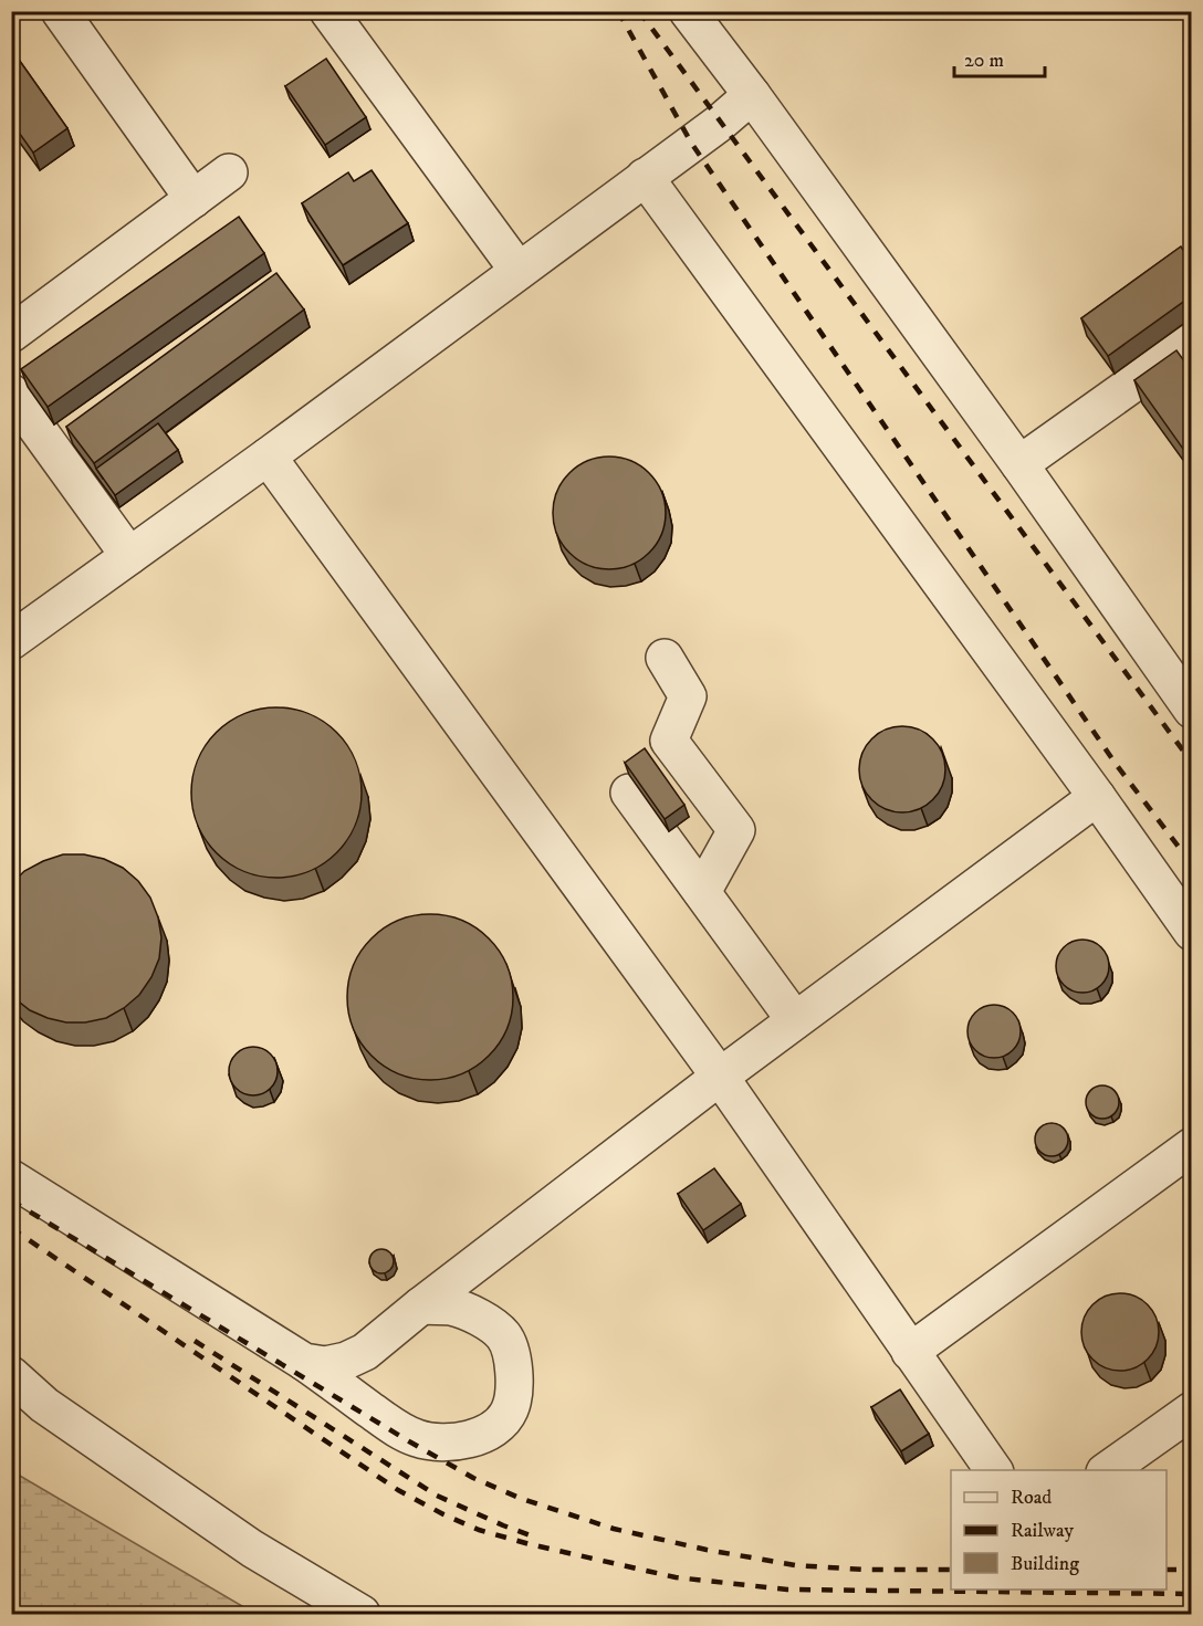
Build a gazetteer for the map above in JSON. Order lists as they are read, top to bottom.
{
  "legend": ["Road", "Railway", "Building"],
  "scale_bar": "20 m"
}
